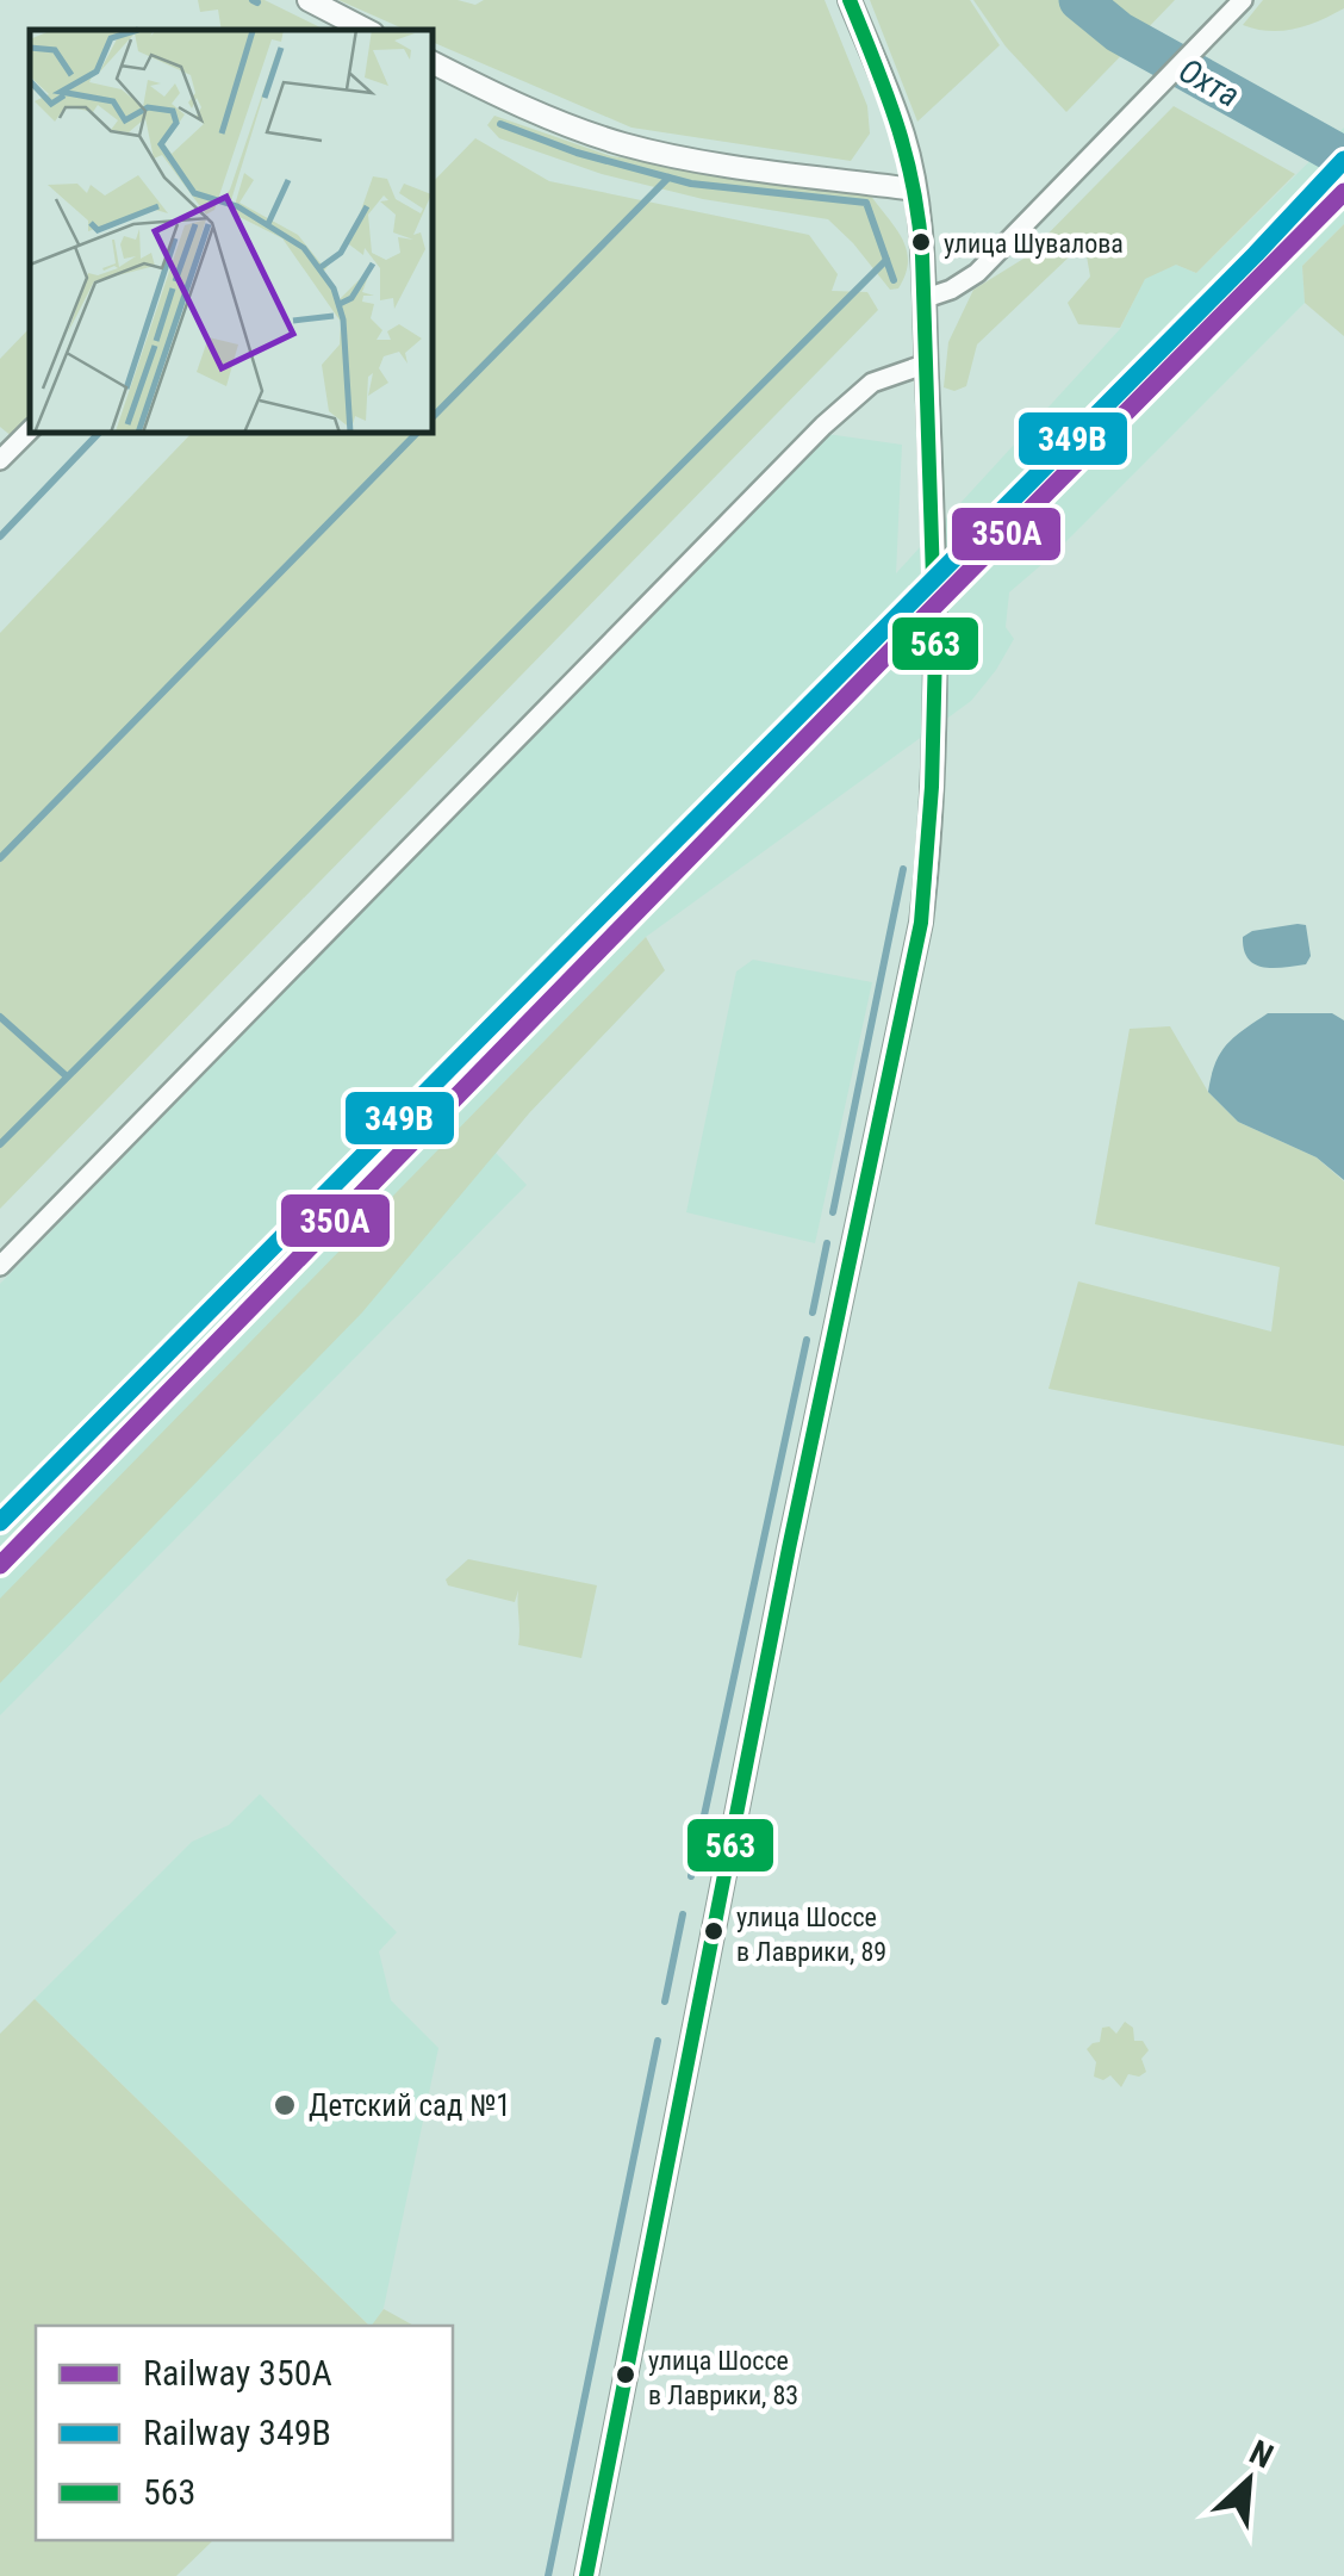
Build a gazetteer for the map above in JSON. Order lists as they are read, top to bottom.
{
  "water": ["Охта"],
  "places": [
    "улица Шувалова",
    "улица Шоссе в Лаврики, 89",
    "Детский сад №1",
    "улица Шоссе в Лаврики, 83"
  ],
  "lines": ["transit line 563", "rail line 349В", "rail line 350А"],
  "legend": ["Railway 350А", "Railway 349В", "563"],
  "north": "top right"
}
